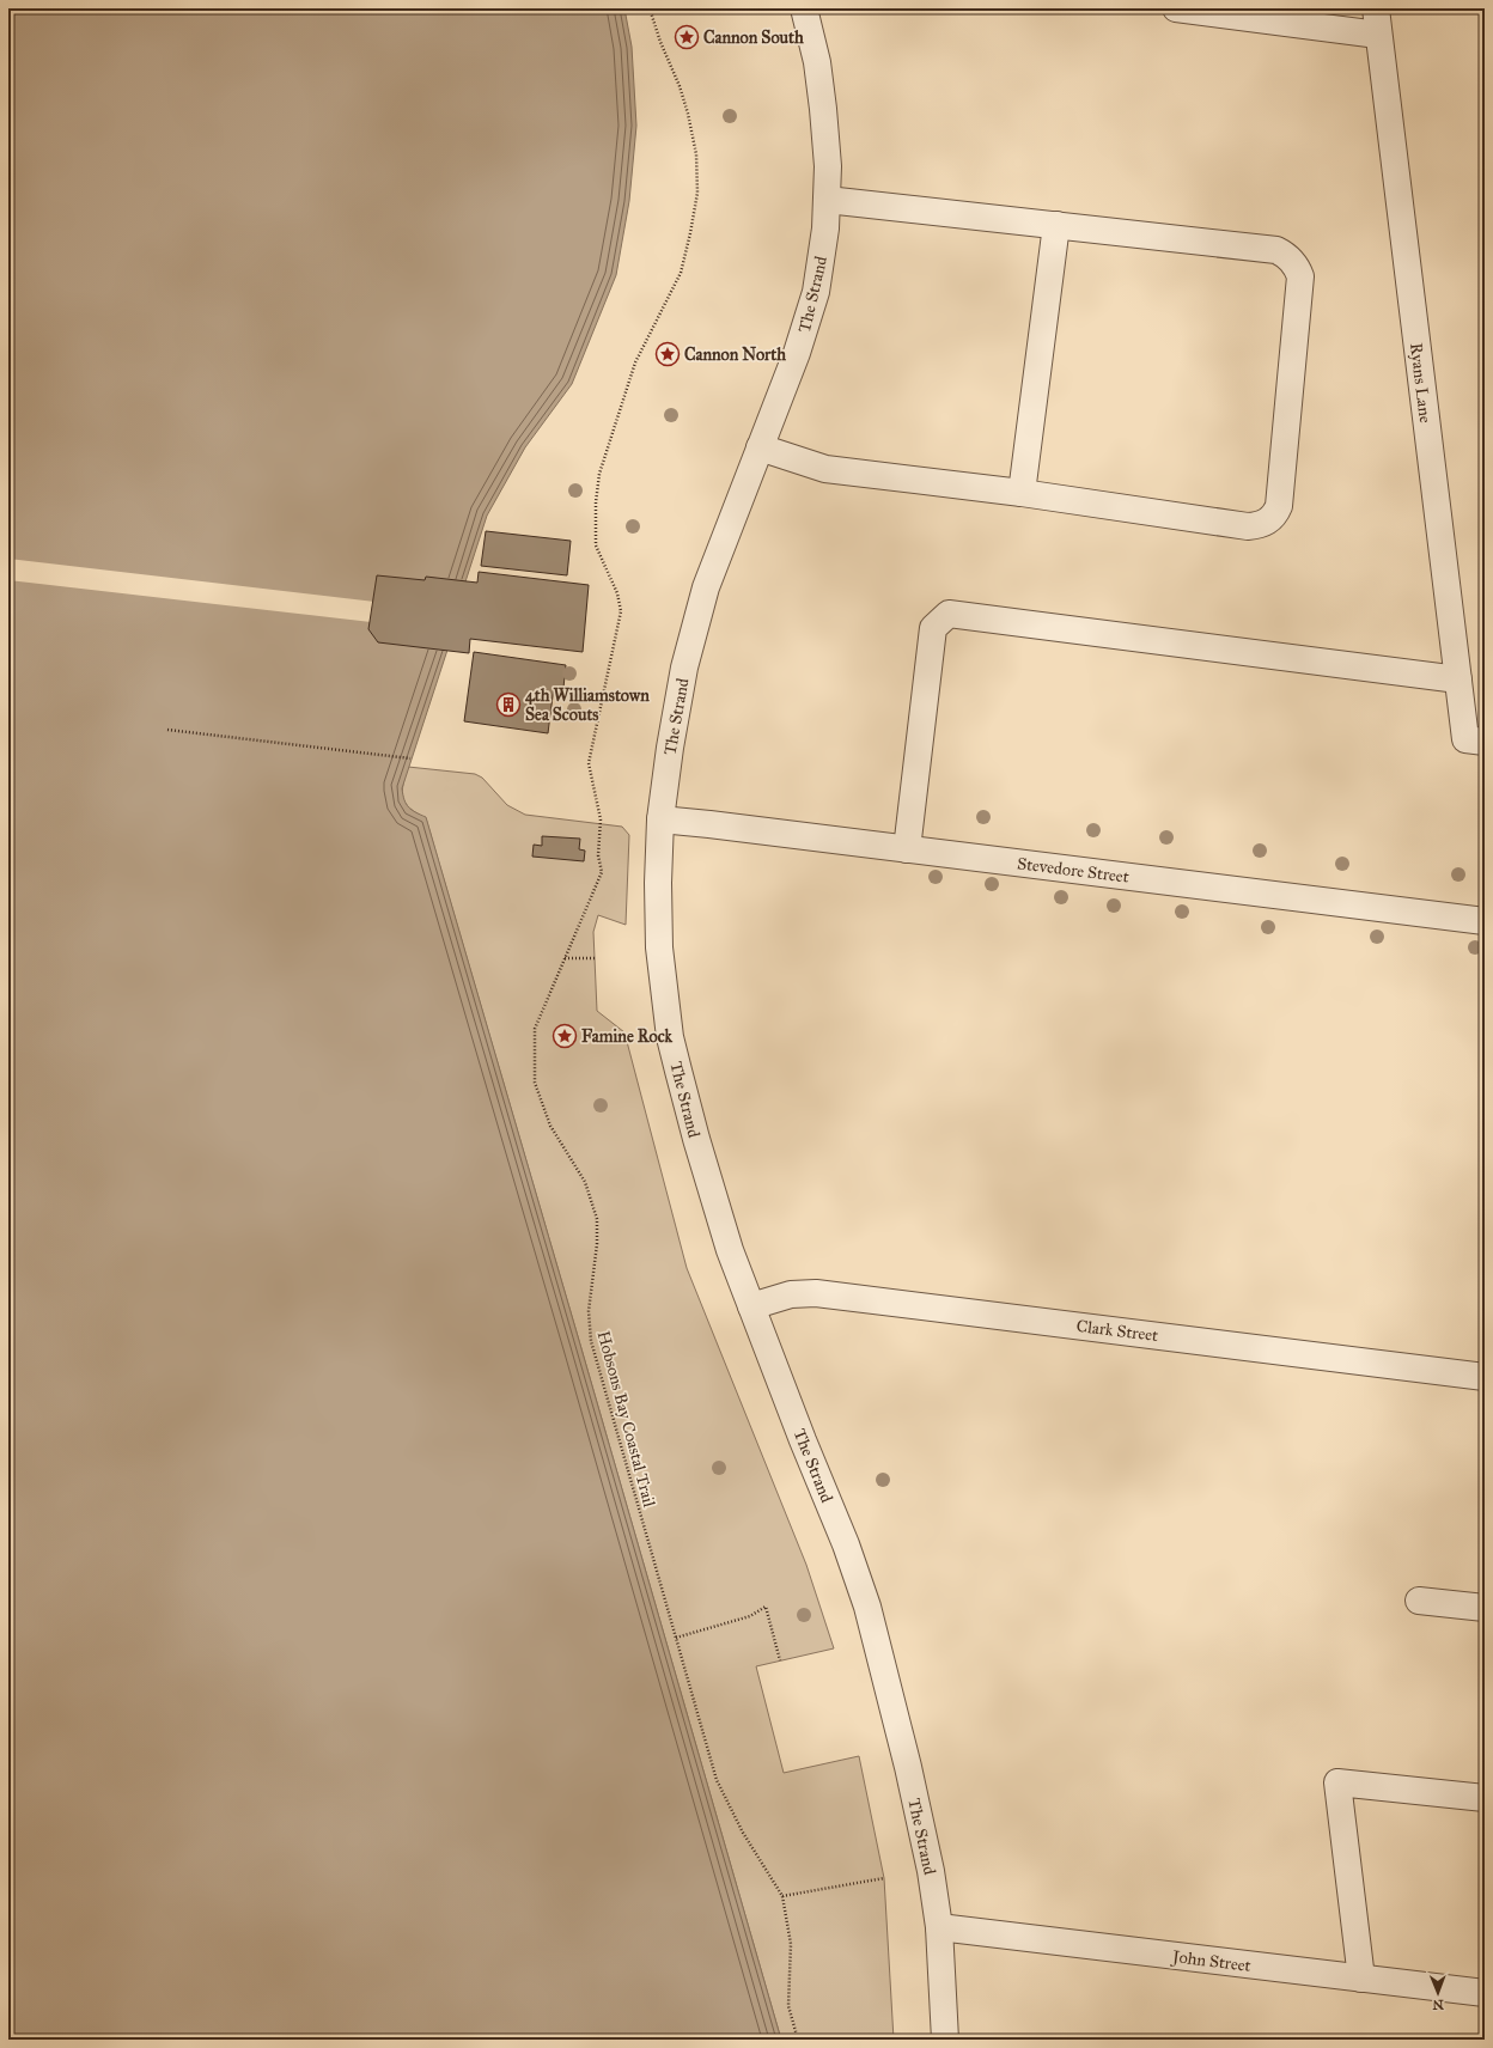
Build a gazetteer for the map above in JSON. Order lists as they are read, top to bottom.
{
  "streets": {
    "street": [
      "The Strand",
      "Ryans Lane",
      "Stevedore Street",
      "Clark Street",
      "John Street"
    ],
    "path": ["Hobsons Bay Coastal Trail"]
  },
  "crossings": [
    ["The Strand", "Stevedore Street"],
    ["The Strand", "Clark Street"],
    ["The Strand", "John Street"]
  ],
  "places": {
    "place": ["Cannon South", "Cannon North", "Famine Rock"],
    "building": ["4th Williamstown Sea Scouts"]
  },
  "north": "bottom"
}
